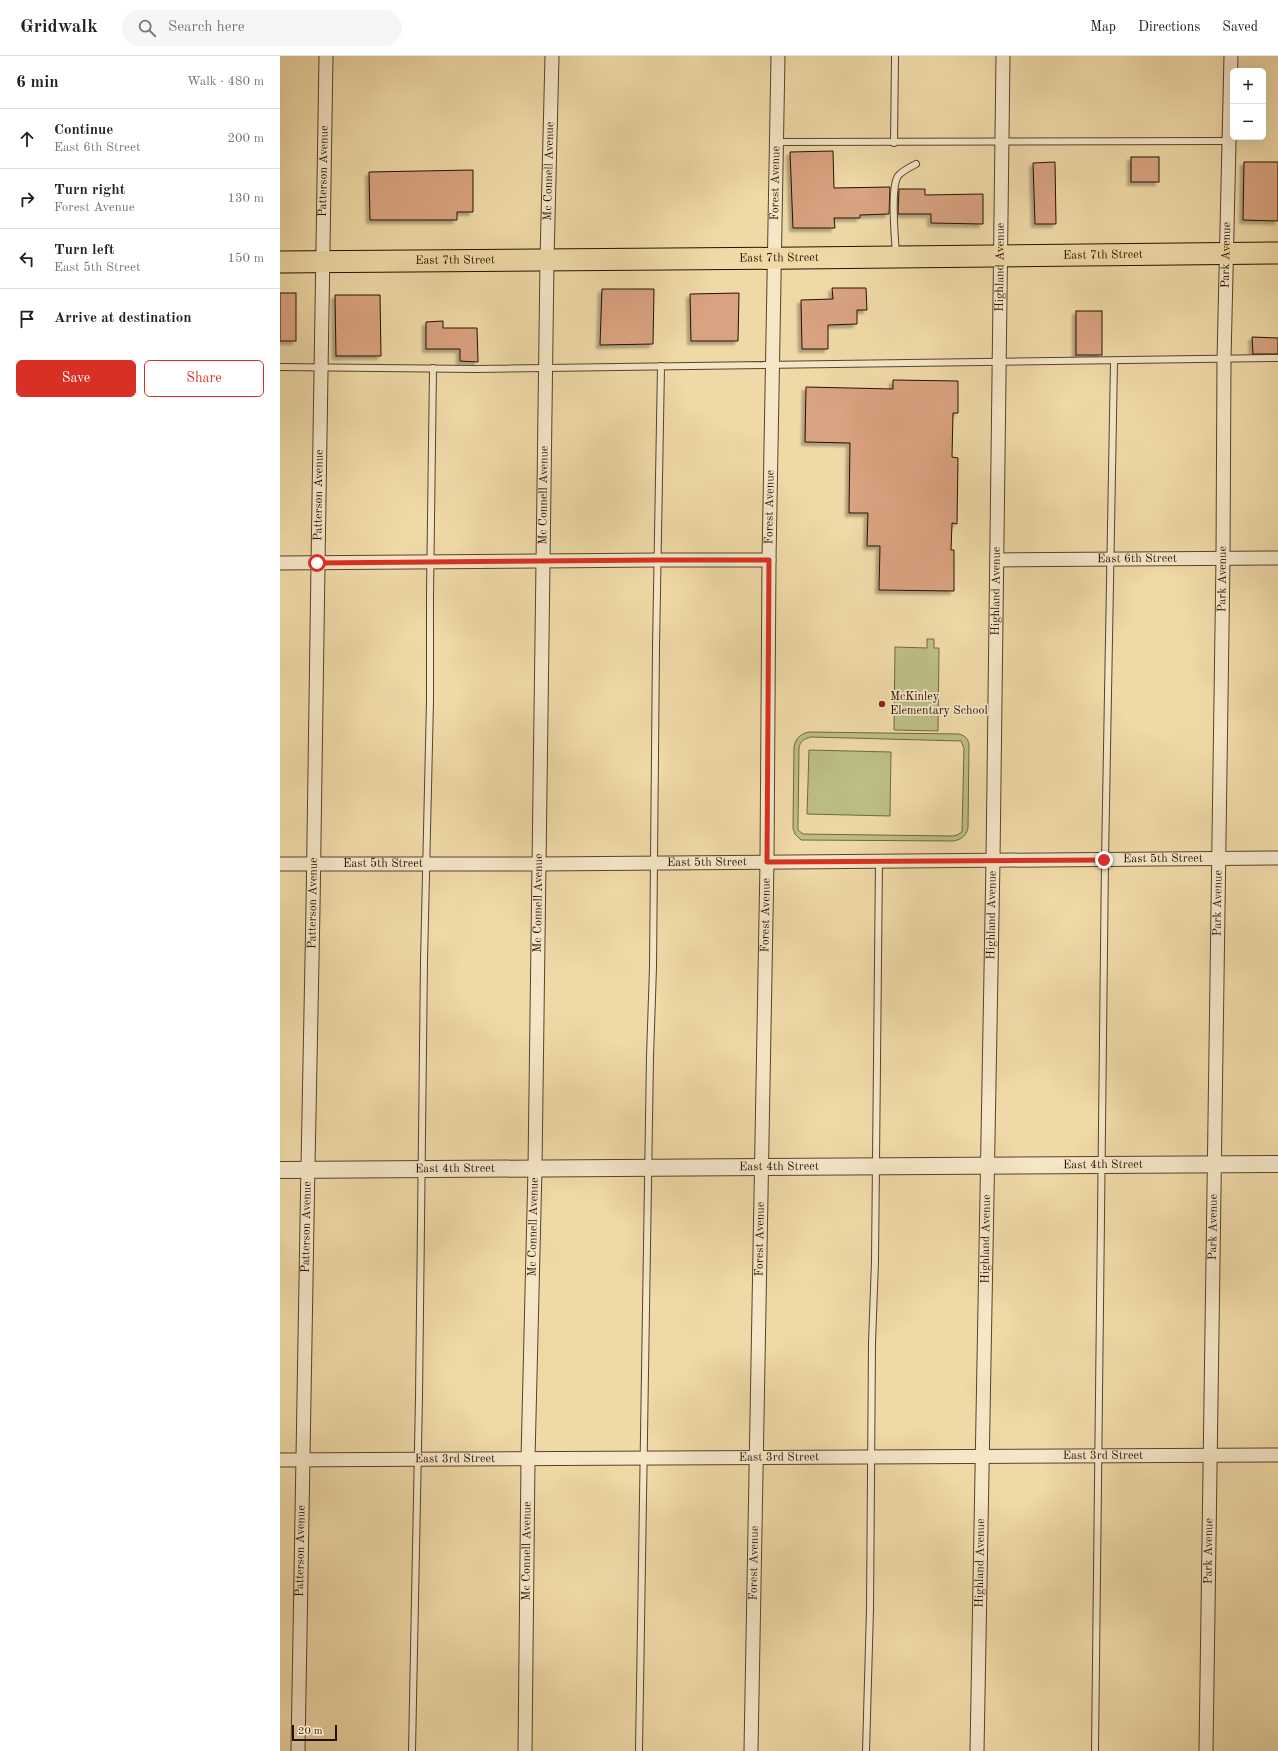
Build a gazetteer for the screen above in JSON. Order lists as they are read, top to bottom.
{
  "streets": {
    "main road": ["East 7th Street"],
    "street": [
      "Patterson Avenue",
      "Mc Connell Avenue",
      "Forest Avenue",
      "Park Avenue",
      "Highland Avenue",
      "East 6th Street",
      "East 5th Street",
      "East 4th Street",
      "East 3rd Street"
    ]
  },
  "crossings": [
    ["Patterson Avenue", "East 7th Street"],
    ["Patterson Avenue", "East 5th Street"],
    ["Patterson Avenue", "East 4th Street"],
    ["Patterson Avenue", "East 3rd Street"],
    ["Mc Connell Avenue", "East 7th Street"],
    ["Mc Connell Avenue", "East 5th Street"],
    ["Mc Connell Avenue", "East 4th Street"],
    ["Mc Connell Avenue", "East 3rd Street"],
    ["Forest Avenue", "East 7th Street"],
    ["Forest Avenue", "East 5th Street"],
    ["Forest Avenue", "East 4th Street"],
    ["Forest Avenue", "East 3rd Street"],
    ["East 7th Street", "Park Avenue"],
    ["East 7th Street", "Highland Avenue"],
    ["Park Avenue", "East 6th Street"],
    ["Park Avenue", "East 5th Street"],
    ["Park Avenue", "East 4th Street"],
    ["Park Avenue", "East 3rd Street"],
    ["Highland Avenue", "East 6th Street"],
    ["Highland Avenue", "East 5th Street"],
    ["Highland Avenue", "East 4th Street"],
    ["Highland Avenue", "East 3rd Street"]
  ],
  "places": ["McKinley Elementary School"],
  "scale_bar": "20 m",
  "page": {
    "header": "Gridwalk",
    "search": "Search here",
    "nav": ["Map", "Directions", "Saved"],
    "heading": ["6 min", "Walk · 480 m"],
    "map_buttons": ["+", "−"],
    "list": [
      ["Continue", "East 6th Street", "200 m"],
      ["Turn right", "Forest Avenue", "130 m"],
      ["Turn left", "East 5th Street", "150 m"],
      "Arrive at destination"
    ],
    "buttons": ["Save", "Share"],
    "scale": "20 m"
  }
}
